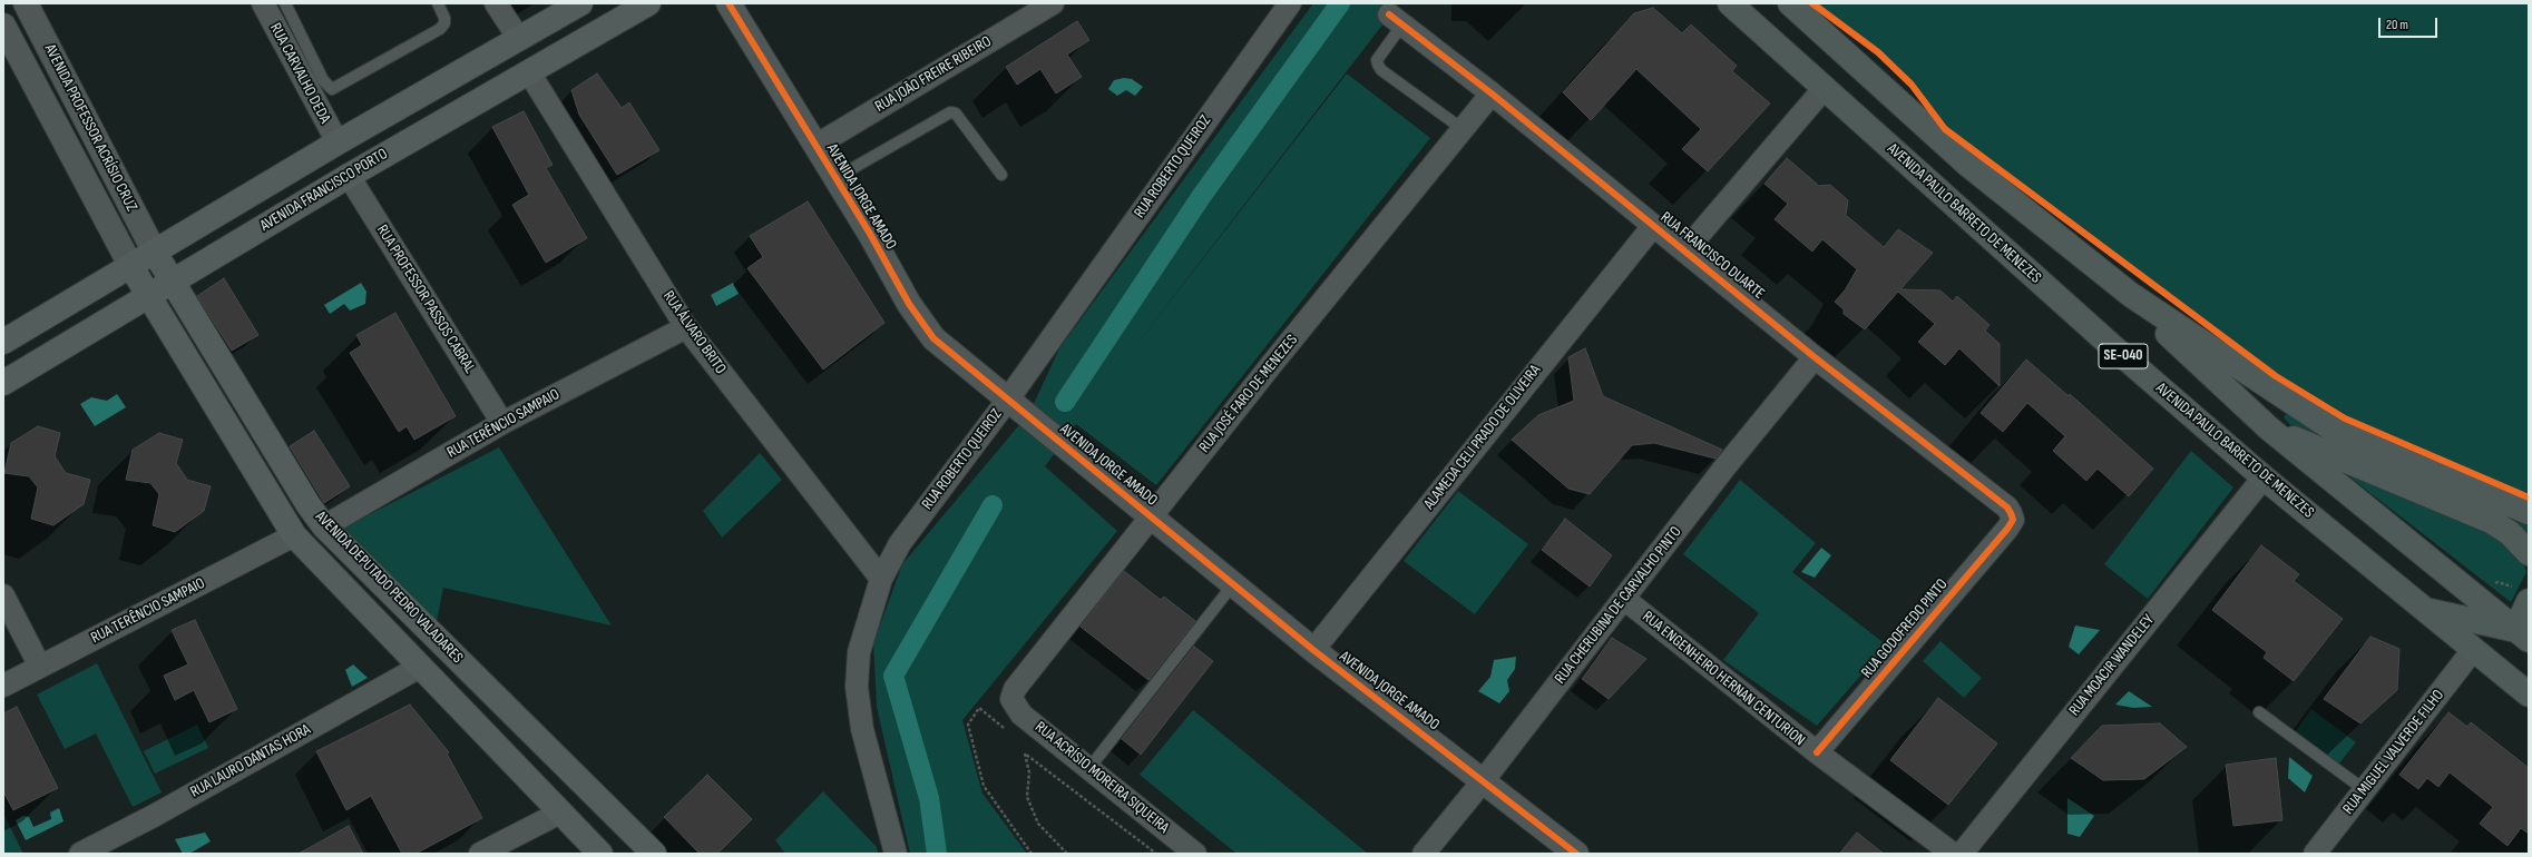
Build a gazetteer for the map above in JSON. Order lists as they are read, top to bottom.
{
  "streets": {
    "main road": [
      "AVENIDA FRANCISCO PORTO",
      "AVENIDA PAULO BARRETO DE MENEZES",
      "SE-040",
      "AVENIDA DEPUTADO PEDRO VALADARES"
    ],
    "street": [
      "RUA CARVALHO DEDA",
      "RUA JOÃO FREIRE RIBEIRO",
      "AVENIDA PROFESSOR ACRÍSIO CRUZ",
      "RUA ROBERTO QUEIROZ",
      "AVENIDA JORGE AMADO",
      "RUA FRANCISCO DUARTE",
      "RUA PROFESSOR PASSOS CABRAL",
      "RUA ÁLVARO BRITO",
      "RUA JOSÉ FARO DE MENEZES",
      "RUA TERÊNCIO SAMPAIO",
      "ALAMEDA CELI PRADO DE OLIVEIRA",
      "RUA CHERUBINA DE CARVALHO PINTO",
      "RUA GODOFREDO PINTO",
      "RUA MOACIR WANDELEY",
      "RUA ENGENHEIRO HERNAN CENTURION",
      "RUA MIGUEL VALVERDE FILHO",
      "RUA LAURO DANTAS HORA",
      "RUA ACRÍSIO MOREIRA SIQUEIRA"
    ]
  },
  "crossings": [
    ["RUA JOÃO FREIRE RIBEIRO", "AVENIDA JORGE AMADO"],
    ["AVENIDA PROFESSOR ACRÍSIO CRUZ", "AVENIDA DEPUTADO PEDRO VALADARES"],
    ["RUA ROBERTO QUEIROZ", "AVENIDA JORGE AMADO"],
    ["RUA ROBERTO QUEIROZ", "RUA ÁLVARO BRITO"],
    ["AVENIDA FRANCISCO PORTO", "RUA PROFESSOR PASSOS CABRAL"],
    ["AVENIDA FRANCISCO PORTO", "RUA ÁLVARO BRITO"],
    ["AVENIDA FRANCISCO PORTO", "AVENIDA DEPUTADO PEDRO VALADARES"],
    ["AVENIDA JORGE AMADO", "RUA JOSÉ FARO DE MENEZES"],
    ["AVENIDA JORGE AMADO", "ALAMEDA CELI PRADO DE OLIVEIRA"],
    ["AVENIDA JORGE AMADO", "RUA CHERUBINA DE CARVALHO PINTO"],
    ["AVENIDA PAULO BARRETO DE MENEZES", "RUA MOACIR WANDELEY"],
    ["AVENIDA PAULO BARRETO DE MENEZES", "RUA MIGUEL VALVERDE FILHO"],
    ["RUA FRANCISCO DUARTE", "RUA JOSÉ FARO DE MENEZES"],
    ["RUA FRANCISCO DUARTE", "ALAMEDA CELI PRADO DE OLIVEIRA"],
    ["RUA FRANCISCO DUARTE", "RUA CHERUBINA DE CARVALHO PINTO"],
    ["RUA FRANCISCO DUARTE", "RUA GODOFREDO PINTO"],
    ["RUA PROFESSOR PASSOS CABRAL", "RUA TERÊNCIO SAMPAIO"],
    ["RUA ÁLVARO BRITO", "RUA TERÊNCIO SAMPAIO"],
    ["RUA JOSÉ FARO DE MENEZES", "RUA ACRÍSIO MOREIRA SIQUEIRA"],
    ["RUA TERÊNCIO SAMPAIO", "AVENIDA DEPUTADO PEDRO VALADARES"],
    ["AVENIDA DEPUTADO PEDRO VALADARES", "RUA LAURO DANTAS HORA"],
    ["RUA CHERUBINA DE CARVALHO PINTO", "RUA ENGENHEIRO HERNAN CENTURION"],
    ["RUA GODOFREDO PINTO", "RUA ENGENHEIRO HERNAN CENTURION"]
  ],
  "scale_bar": "20 m"
}
